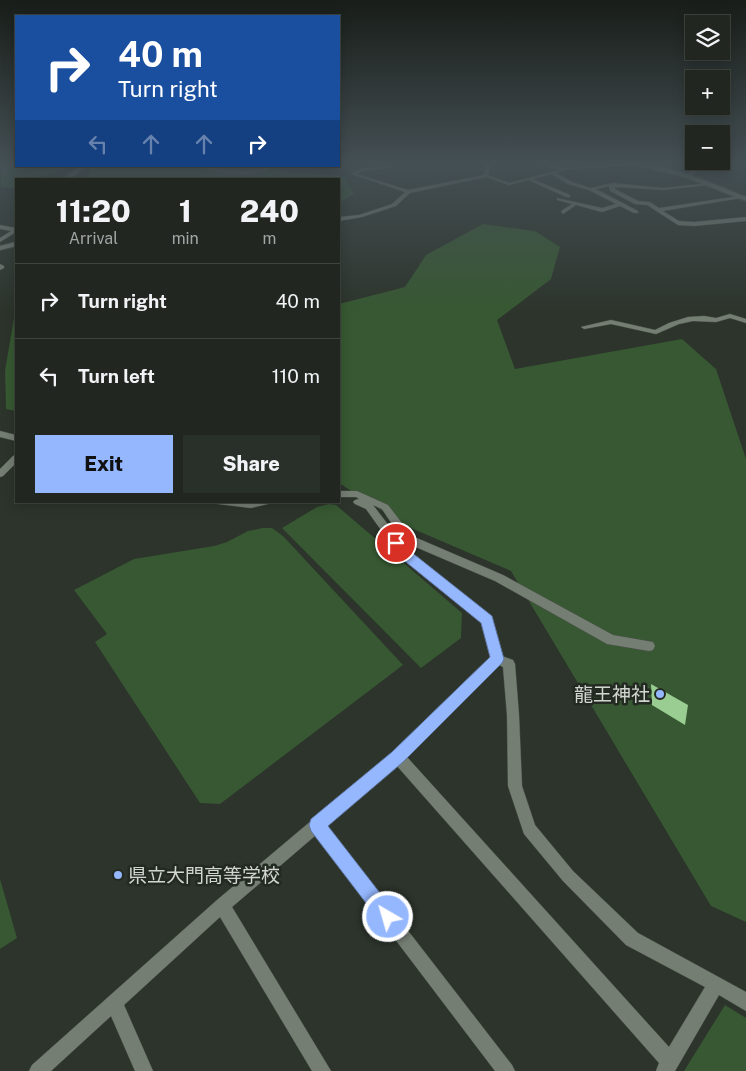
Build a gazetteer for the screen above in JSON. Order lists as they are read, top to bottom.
{
  "places": ["龍王神社", "県立大門高等学校"],
  "page": {
    "map_buttons": ["+", "−"],
    "turn": ["40 m", "Turn right"],
    "eta": [
      "11:20",
      "Arrival",
      "1",
      "min",
      "240",
      "m"
    ],
    "list": [
      {
        "name": "Turn right",
        "value": "40 m"
      },
      {
        "name": "Turn left",
        "value": "110 m"
      }
    ],
    "buttons": ["Exit", "Share"]
  }
}
